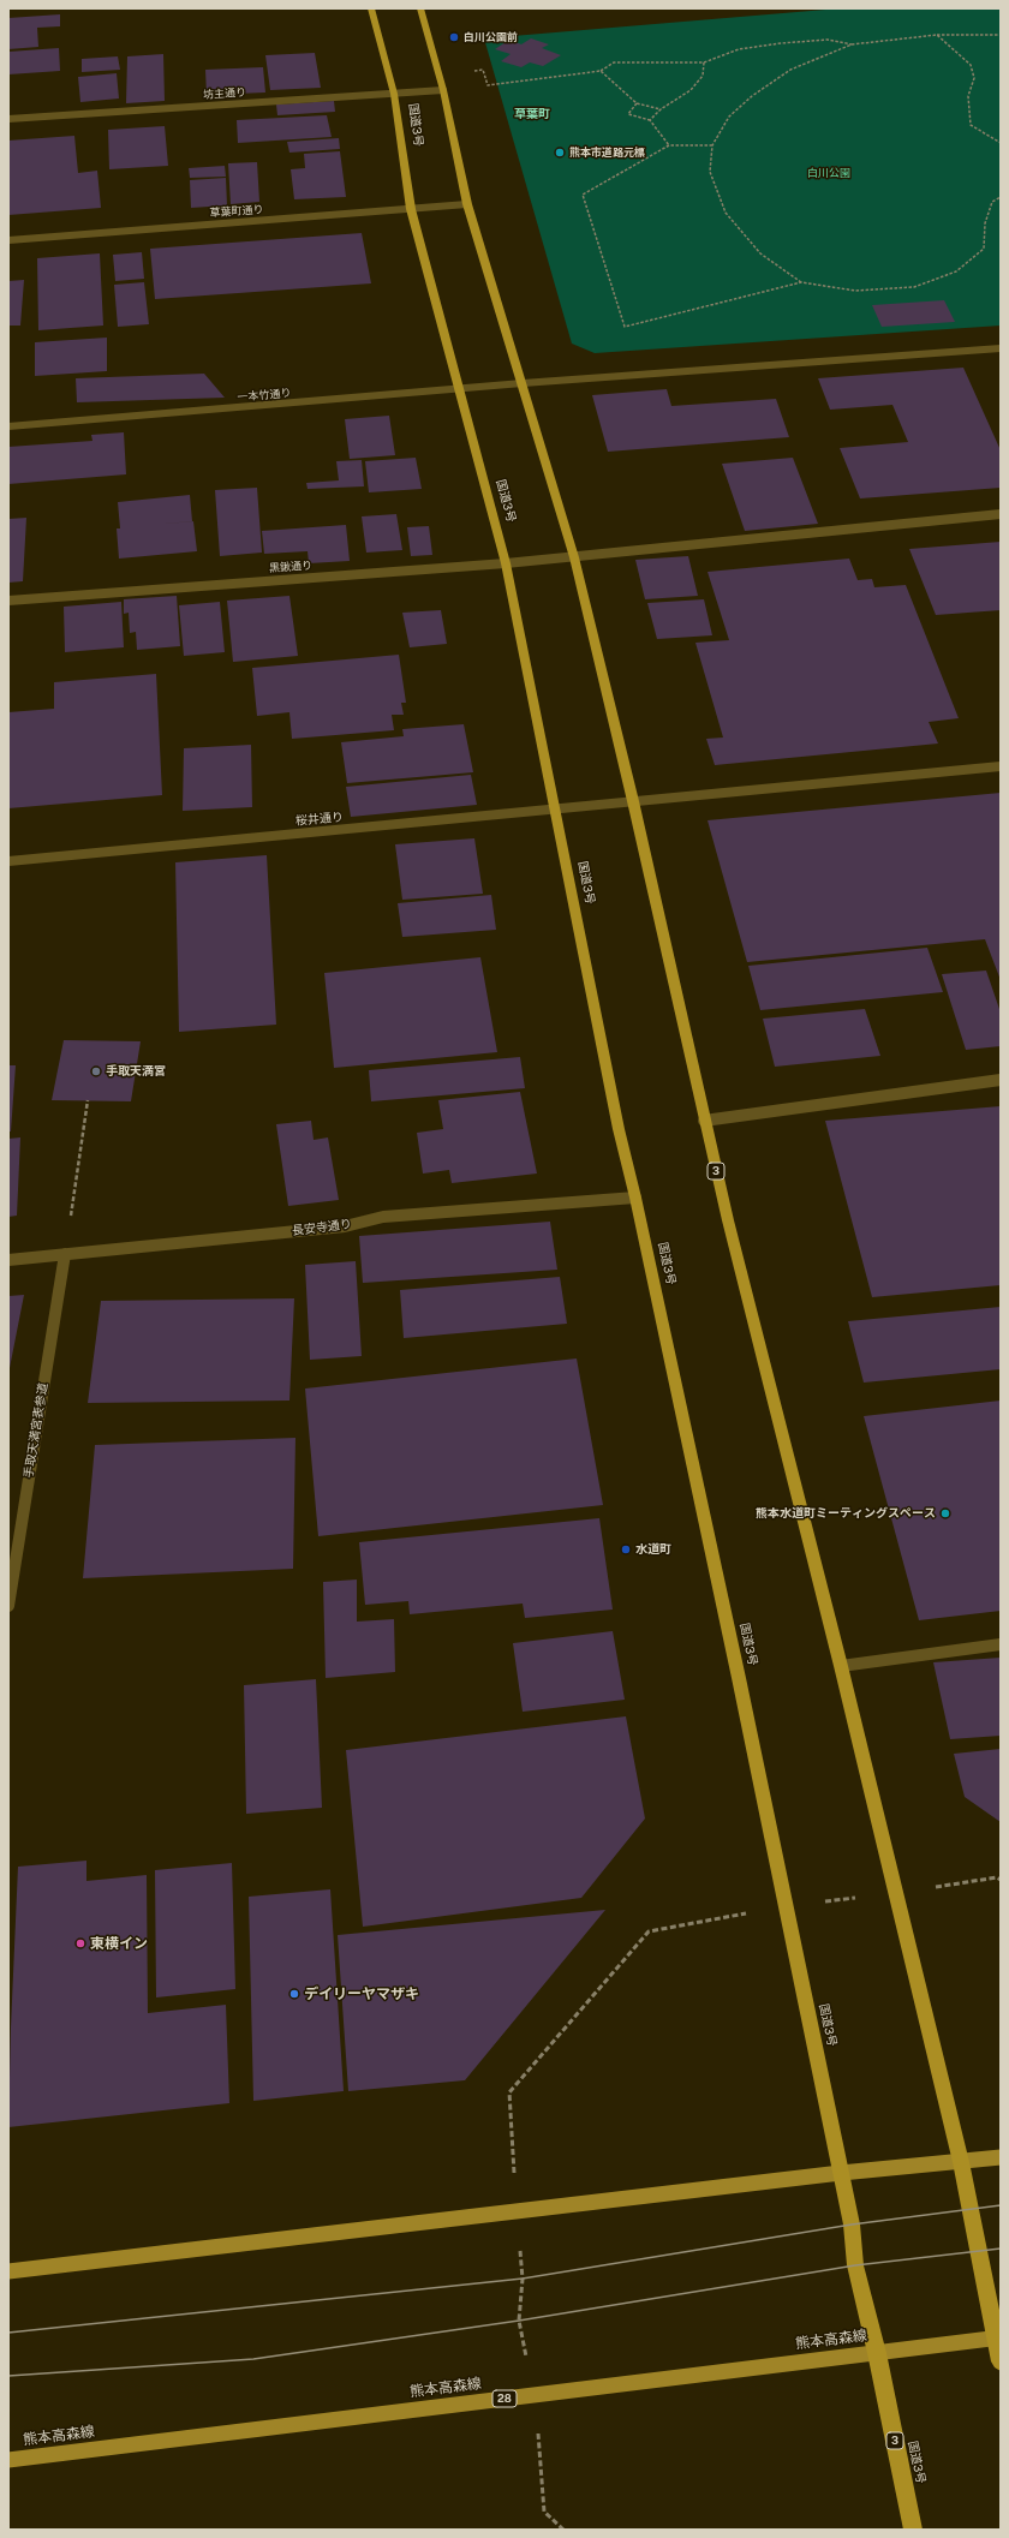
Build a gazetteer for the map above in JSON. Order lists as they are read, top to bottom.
{
  "streets": {
    "highway": ["国道3号", "3"],
    "main road": ["熊本高森線", "28"],
    "street": [
      "坊主通り",
      "草葉町通り",
      "一本竹通り",
      "黒鍬通り",
      "桜井通り",
      "長安寺通り",
      "手取天満宮表参道"
    ]
  },
  "crossings": [
    ["坊主通り", "国道3号"],
    ["坊主通り", "3"],
    ["国道3号", "草葉町通り"],
    ["国道3号", "一本竹通り"],
    ["国道3号", "黒鍬通り"],
    ["国道3号", "桜井通り"],
    ["国道3号", "長安寺通り"],
    ["国道3号", "熊本高森線"],
    ["草葉町通り", "3"],
    ["一本竹通り", "3"],
    ["黒鍬通り", "3"],
    ["桜井通り", "3"],
    ["3", "熊本高森線"],
    ["長安寺通り", "手取天満宮表参道"]
  ],
  "districts": ["草葉町"],
  "parks": ["白川公園"],
  "places": [
    "白川公園前",
    "熊本市道路元標",
    "手取天満宮",
    "熊本水道町ミーティングスペース",
    "水道町",
    "東横イン",
    "デイリーヤマザキ"
  ]
}
